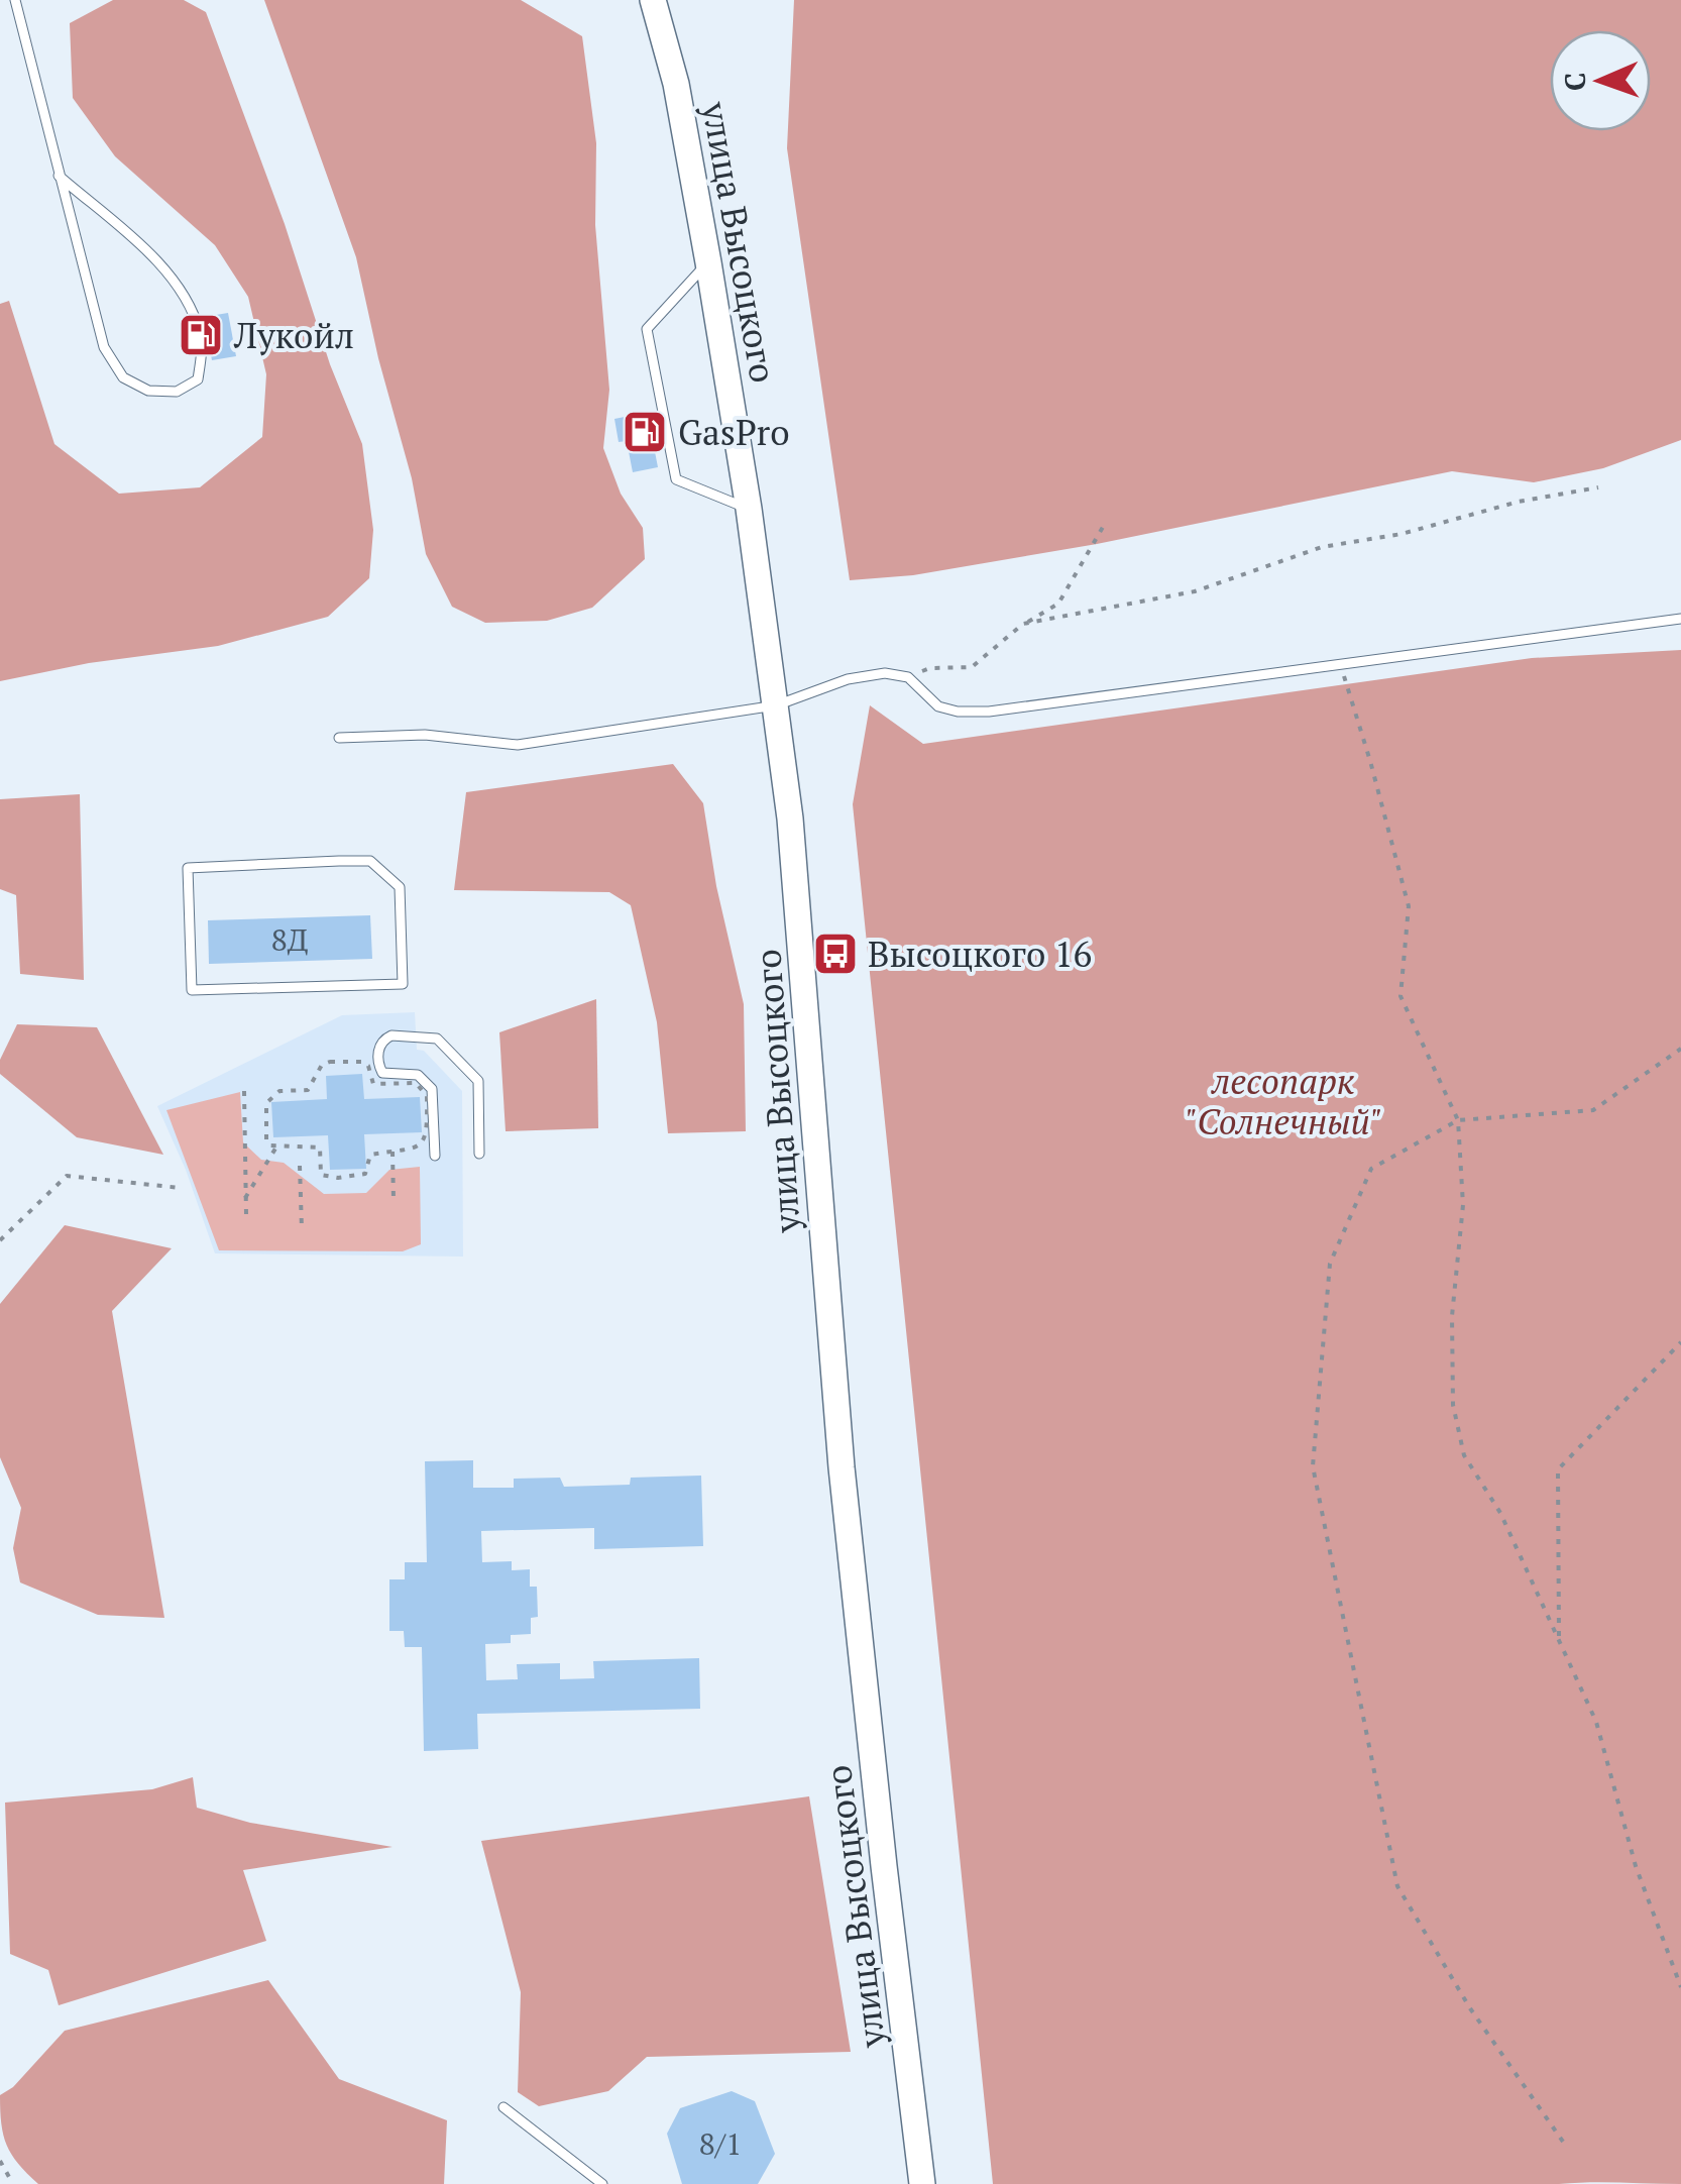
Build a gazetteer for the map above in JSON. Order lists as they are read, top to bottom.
{
  "streets": {
    "main road": ["улица Высоцкого"]
  },
  "parks": ["лесопарк \"Солнечный\""],
  "places": {
    "fuel station": ["Лукойл", "GasPro"],
    "bus stop": ["Высоцкого 16"]
  },
  "house_numbers": ["8Д", "8/1"],
  "north": "left"
}
